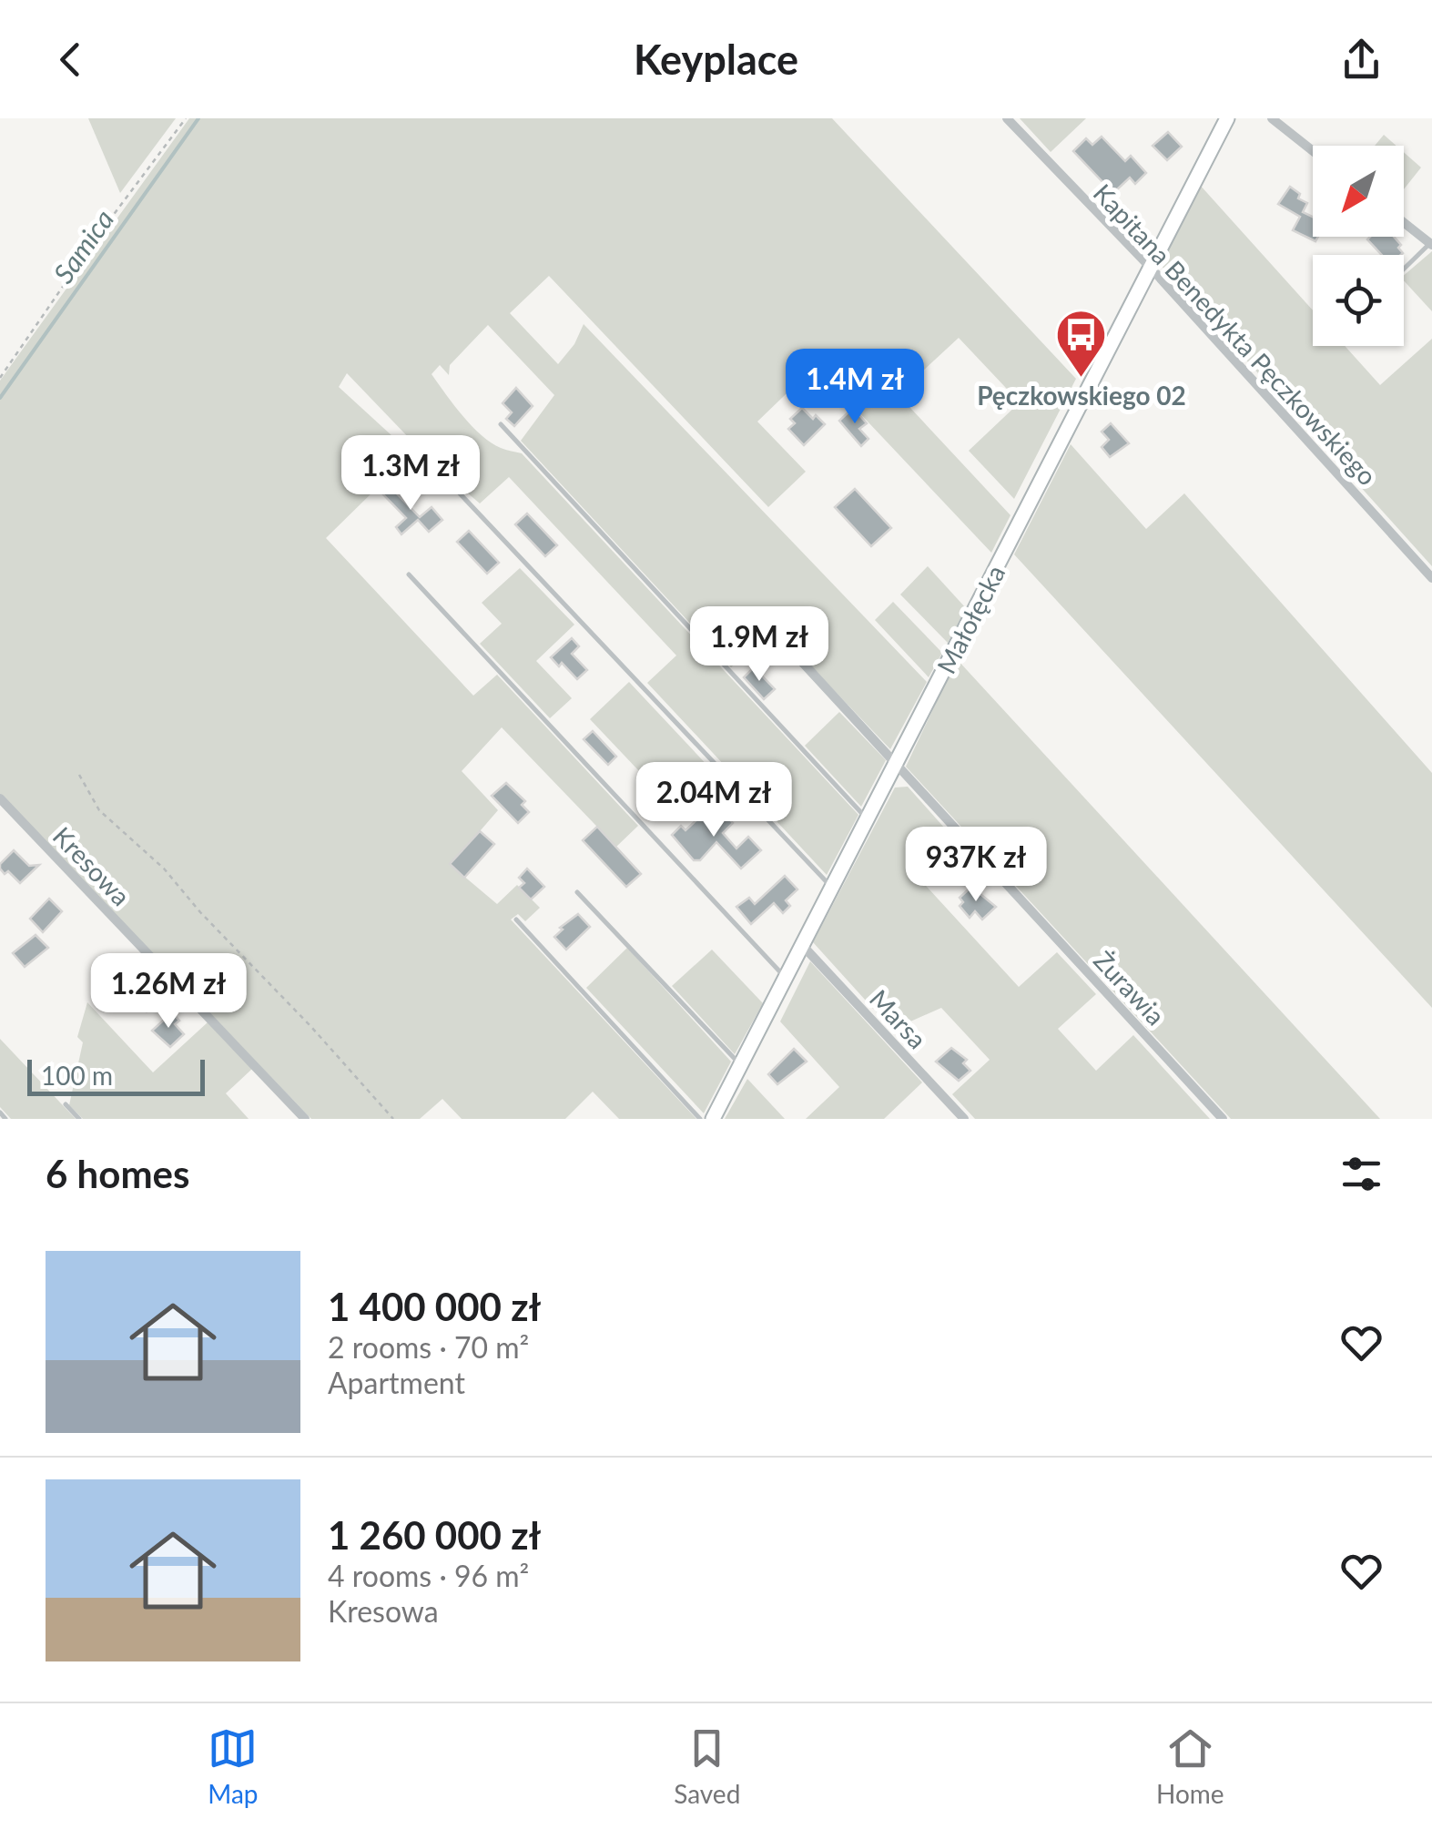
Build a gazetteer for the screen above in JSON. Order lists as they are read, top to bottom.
{
  "streets": {
    "street": [
      "Kapitana Benedykta Pęczkowskiego",
      "Małołęcka",
      "Kresowa",
      "Żurawia",
      "Marsa"
    ]
  },
  "crossings": [
    ["Kapitana Benedykta Pęczkowskiego", "Małołęcka"],
    ["Małołęcka", "Żurawia"],
    ["Małołęcka", "Marsa"]
  ],
  "water": ["Samica"],
  "places": {
    "bus stop": ["Pęczkowskiego 02"]
  },
  "scale_bar": "100 m",
  "north": "bottom left",
  "page": {
    "header": "Keyplace",
    "price": [
      "1.4M zł",
      "1.3M zł",
      "1.9M zł",
      "2.04M zł",
      "937K zł",
      "1.26M zł"
    ],
    "scale": "100 m",
    "heading": "6 homes",
    "list": [
      {
        "name": "1 400 000 zł",
        "note": "2 rooms · 70 m² · Apartment"
      },
      {
        "name": "1 260 000 zł",
        "note": "4 rooms · 96 m² · Kresowa"
      }
    ],
    "tabs": ["Map", "Saved", "Home"]
  }
}
